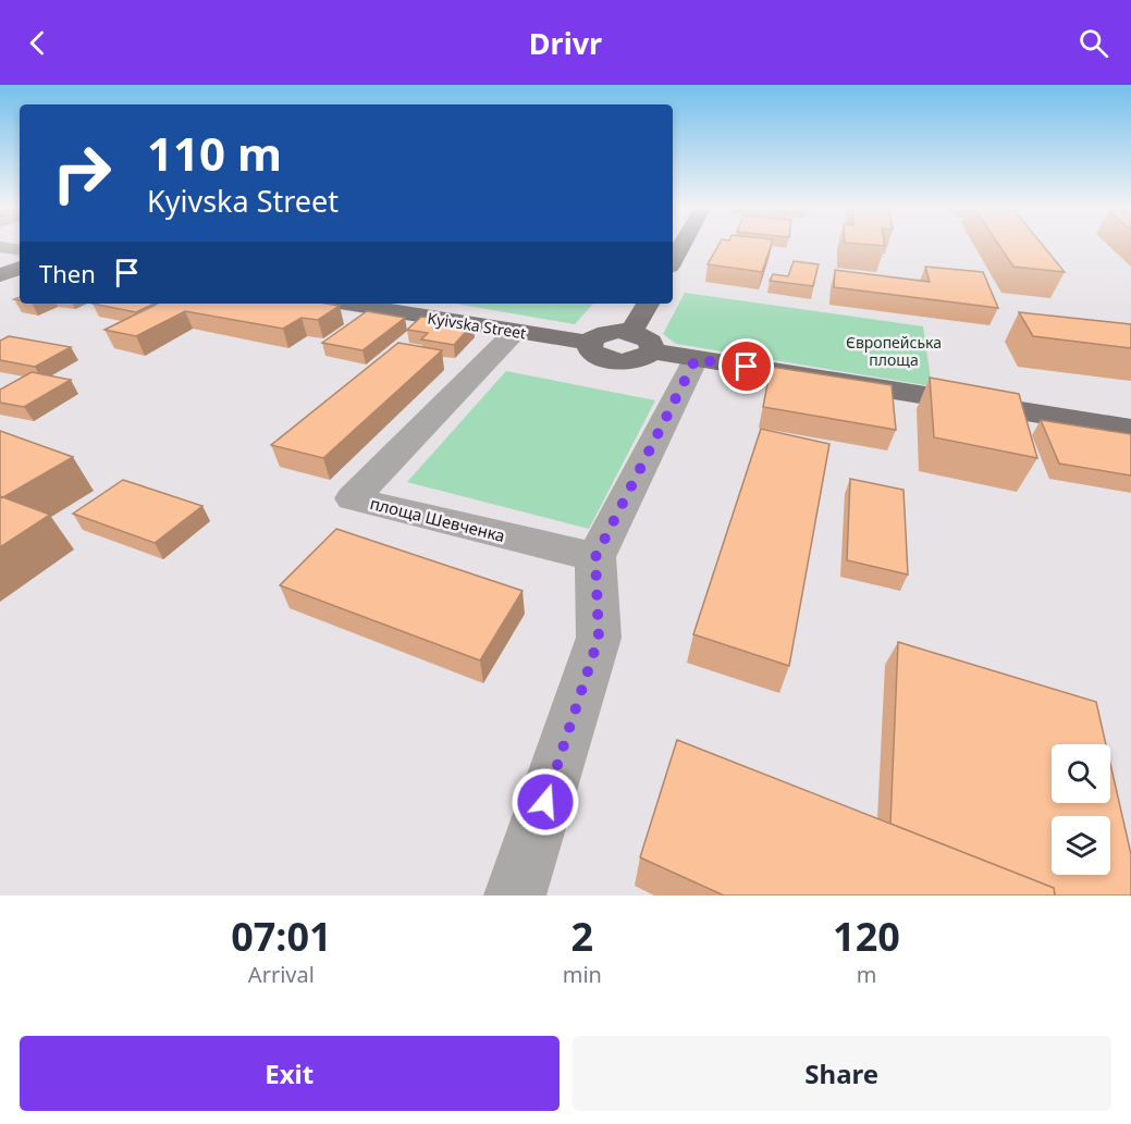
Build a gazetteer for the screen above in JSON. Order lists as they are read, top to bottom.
{
  "streets": {
    "main road": ["Kyivska Street"],
    "street": ["площа Шевченка"]
  },
  "crossings": [
    ["Kyivska Street", "площа Шевченка"]
  ],
  "parks": ["Європейська площа"],
  "page": {
    "header": "Drivr",
    "turn": ["110 m", "Kyivska Street"],
    "then": "Then",
    "eta": [
      "07:01",
      "Arrival",
      "2",
      "min",
      "120",
      "m"
    ],
    "buttons": ["Exit", "Share"]
  }
}
